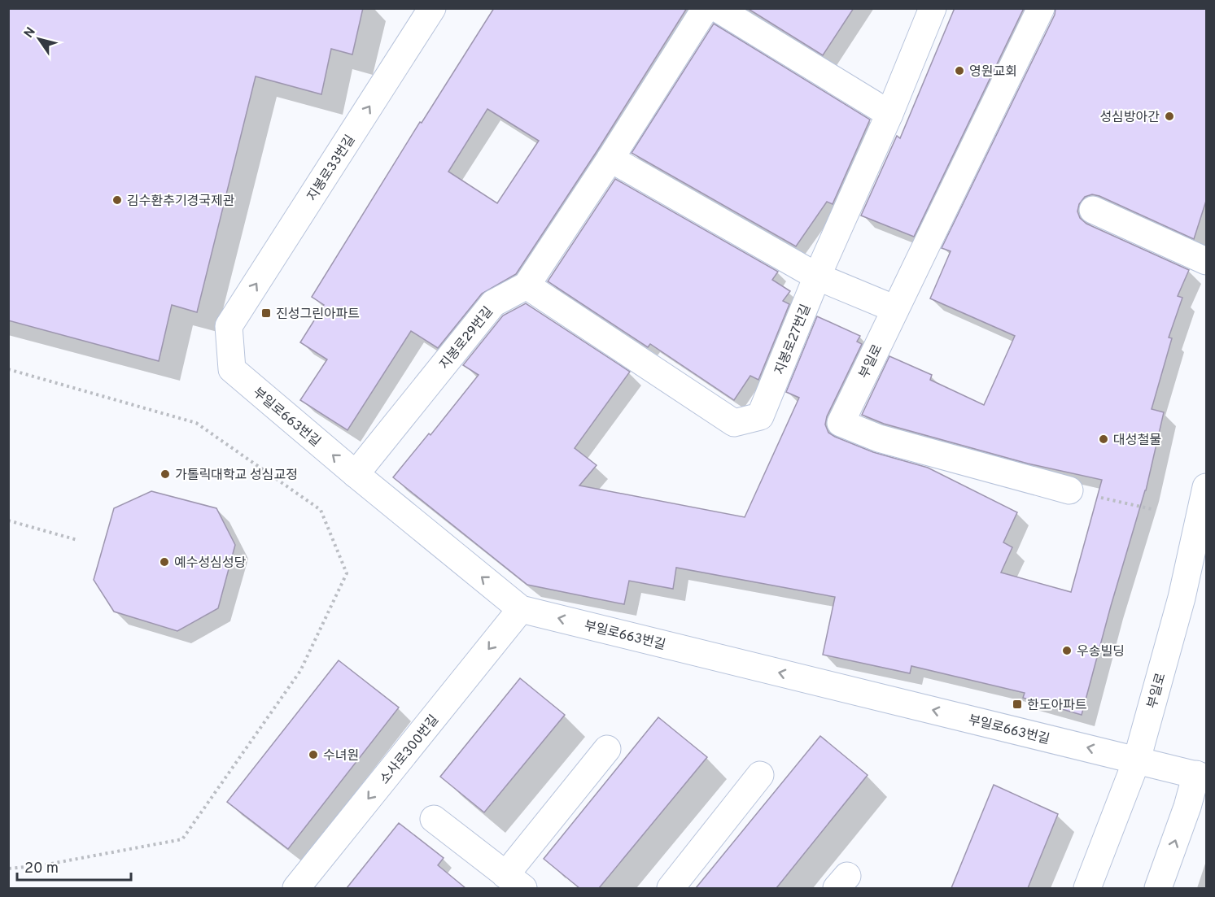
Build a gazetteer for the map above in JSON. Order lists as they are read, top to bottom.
{
  "streets": {
    "street": [
      "지봉로33번길",
      "지봉로29번길",
      "지봉로27번길",
      "부일로",
      "부일로663번길",
      "소사로300번길"
    ]
  },
  "crossings": [
    ["지봉로33번길", "부일로663번길"],
    ["지봉로29번길", "지봉로27번길"],
    ["지봉로29번길", "부일로663번길"],
    ["부일로", "부일로663번길"],
    ["부일로663번길", "소사로300번길"]
  ],
  "one_way": ["지봉로33번길", "부일로663번길"],
  "places": {
    "other": [
      "영원교회",
      "성심방아간",
      "김수환추기경국제관",
      "대성철물",
      "가톨릭대학교 성심교정",
      "예수성심성당",
      "우송빌딩",
      "수녀원"
    ],
    "transit": ["진성그린아파트", "한도아파트"]
  },
  "scale_bar": "20 m",
  "north": "top left"
}
